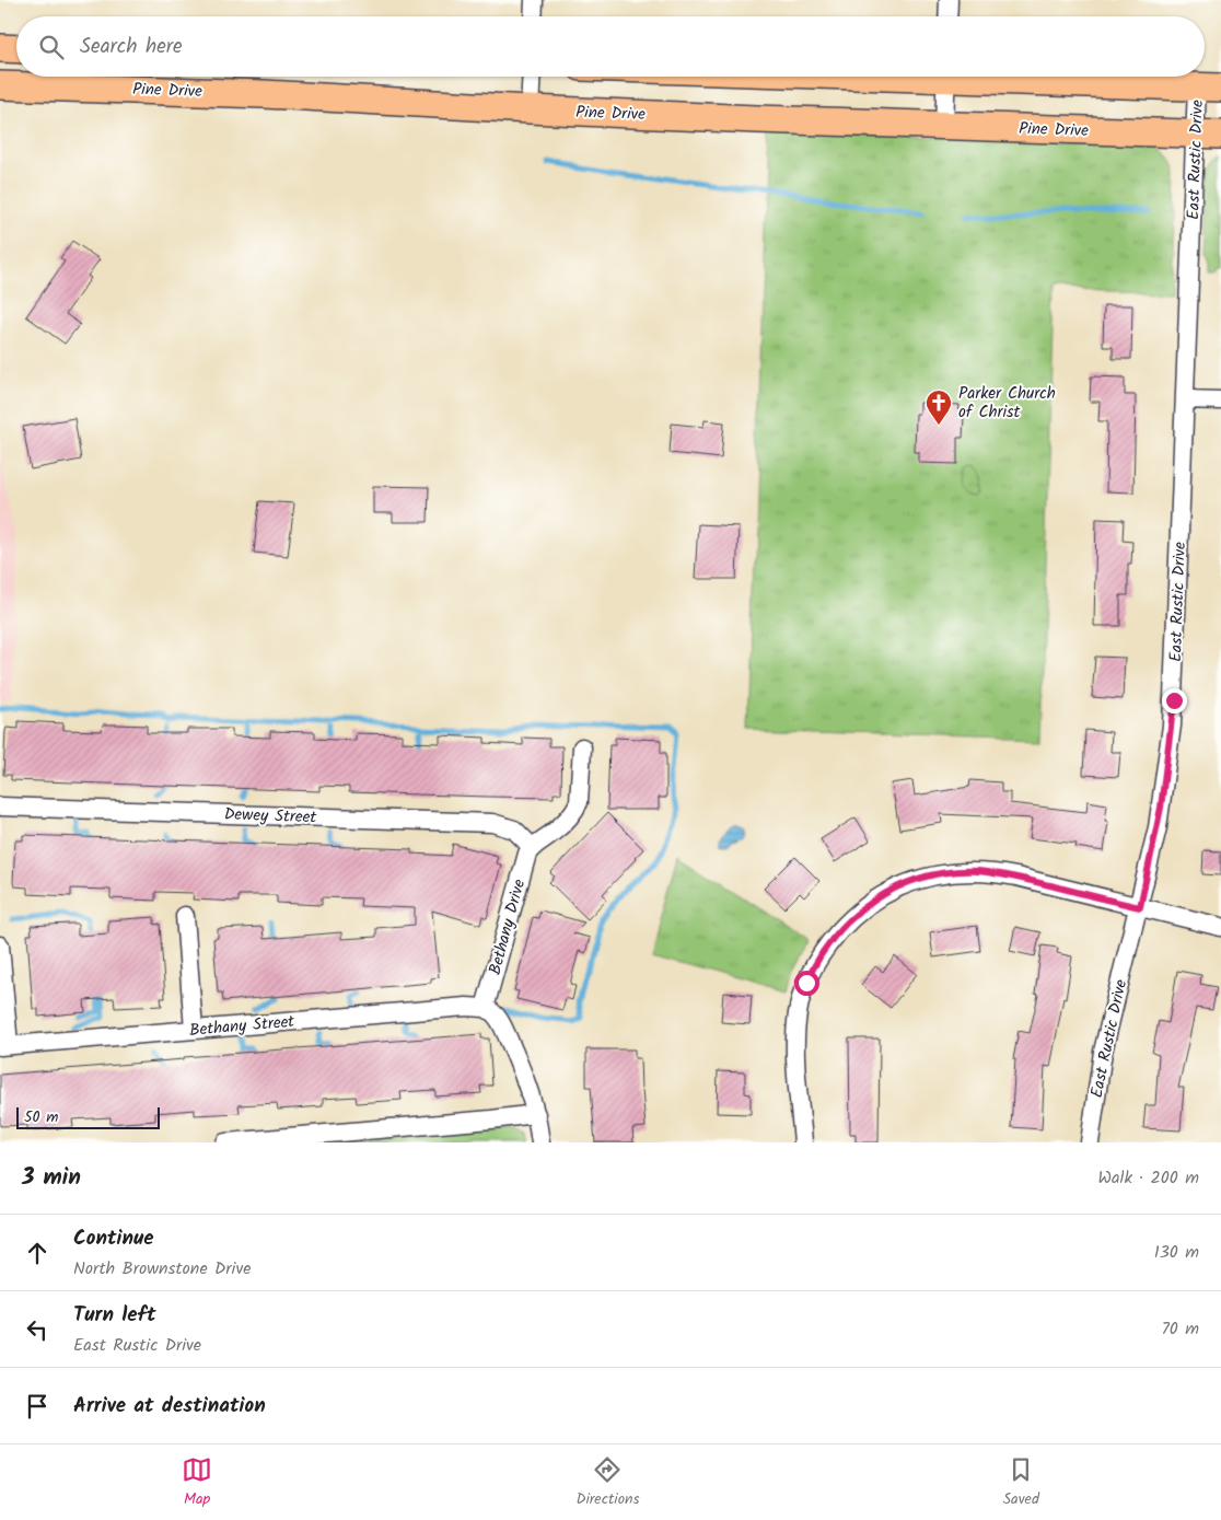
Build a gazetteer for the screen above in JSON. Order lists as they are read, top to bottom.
{
  "streets": {
    "main road": ["Pine Drive"],
    "street": [
      "East Rustic Drive",
      "Dewey Street",
      "Bethany Drive",
      "Bethany Street"
    ]
  },
  "crossings": [
    ["Pine Drive", "East Rustic Drive"],
    ["Dewey Street", "Bethany Drive"],
    ["Bethany Drive", "Bethany Street"]
  ],
  "places": {
    "church": ["Parker Church of Christ"]
  },
  "scale_bar": "50 m",
  "page": {
    "search": "Search here",
    "scale": "50 m",
    "heading": ["3 min", "Walk · 200 m"],
    "list": [
      ["Continue", "North Brownstone Drive", "130 m"],
      ["Turn left", "East Rustic Drive", "70 m"],
      "Arrive at destination"
    ],
    "nav": ["Map", "Directions", "Saved"]
  }
}
